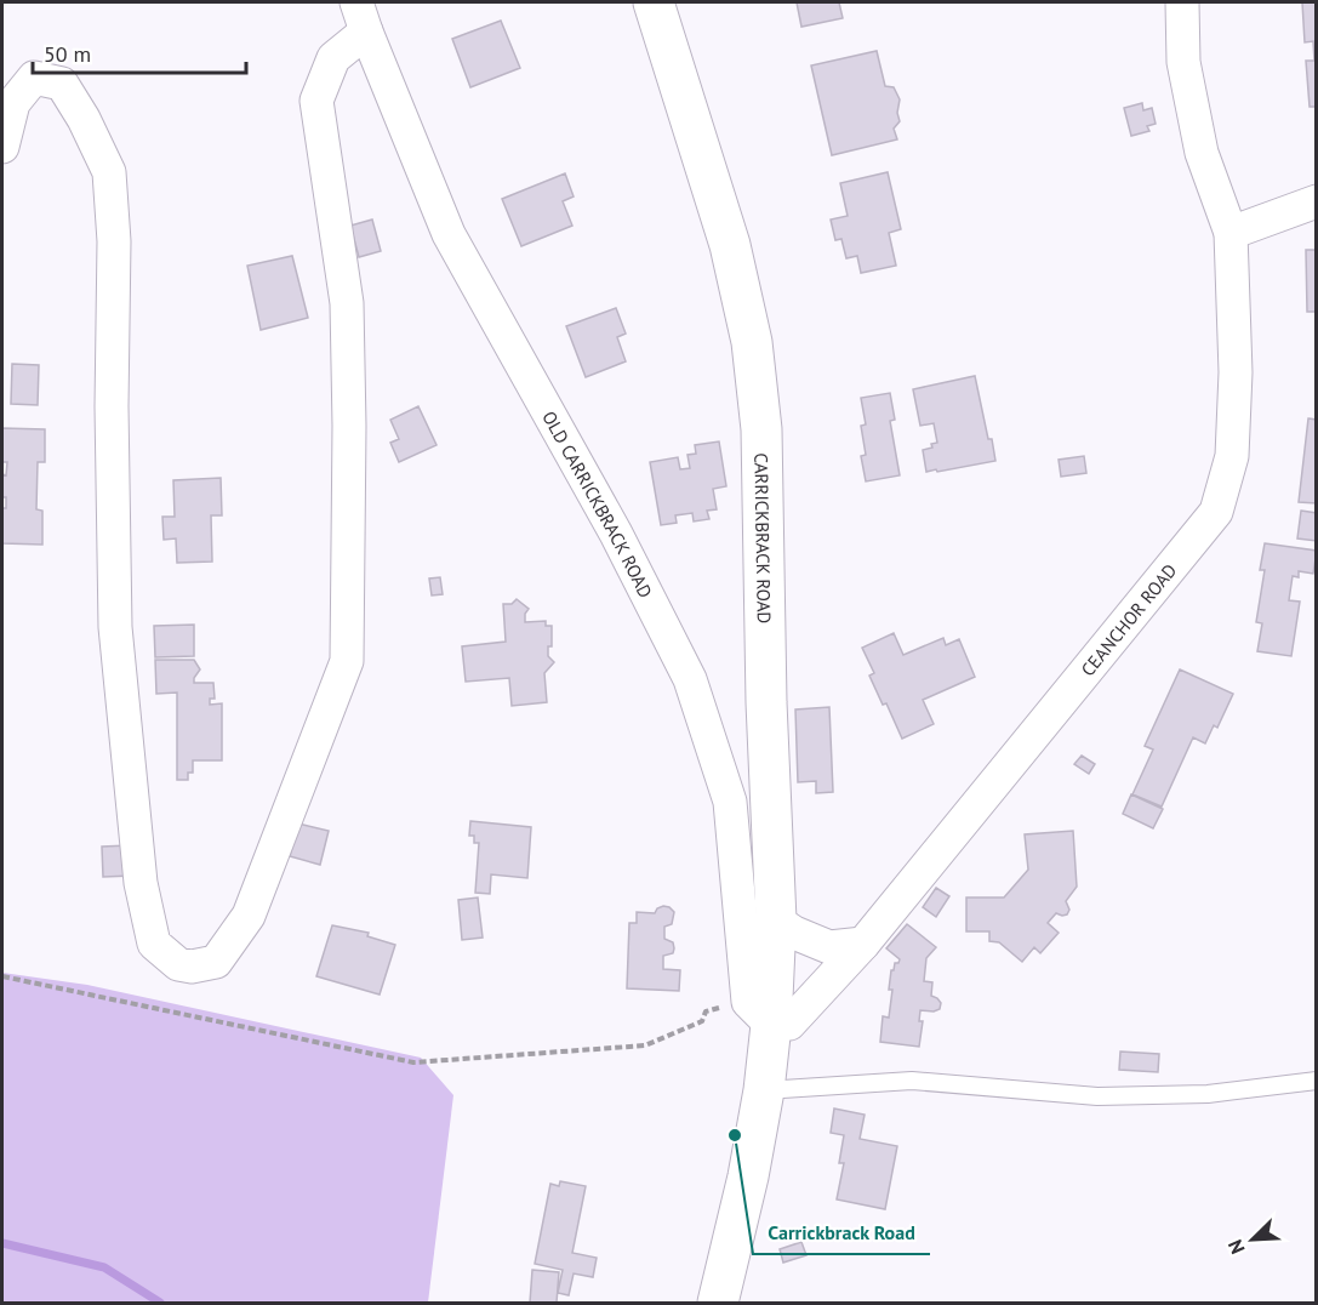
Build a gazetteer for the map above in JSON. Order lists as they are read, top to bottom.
{
  "streets": {
    "main road": ["CARRICKBRACK ROAD"],
    "street": ["OLD CARRICKBRACK ROAD", "CEANCHOR ROAD"]
  },
  "crossings": [
    ["OLD CARRICKBRACK ROAD", "CARRICKBRACK ROAD"],
    ["OLD CARRICKBRACK ROAD", "CEANCHOR ROAD"],
    ["CARRICKBRACK ROAD", "CEANCHOR ROAD"]
  ],
  "places": ["Carrickbrack Road"],
  "scale_bar": "50 m",
  "north": "bottom left"
}
